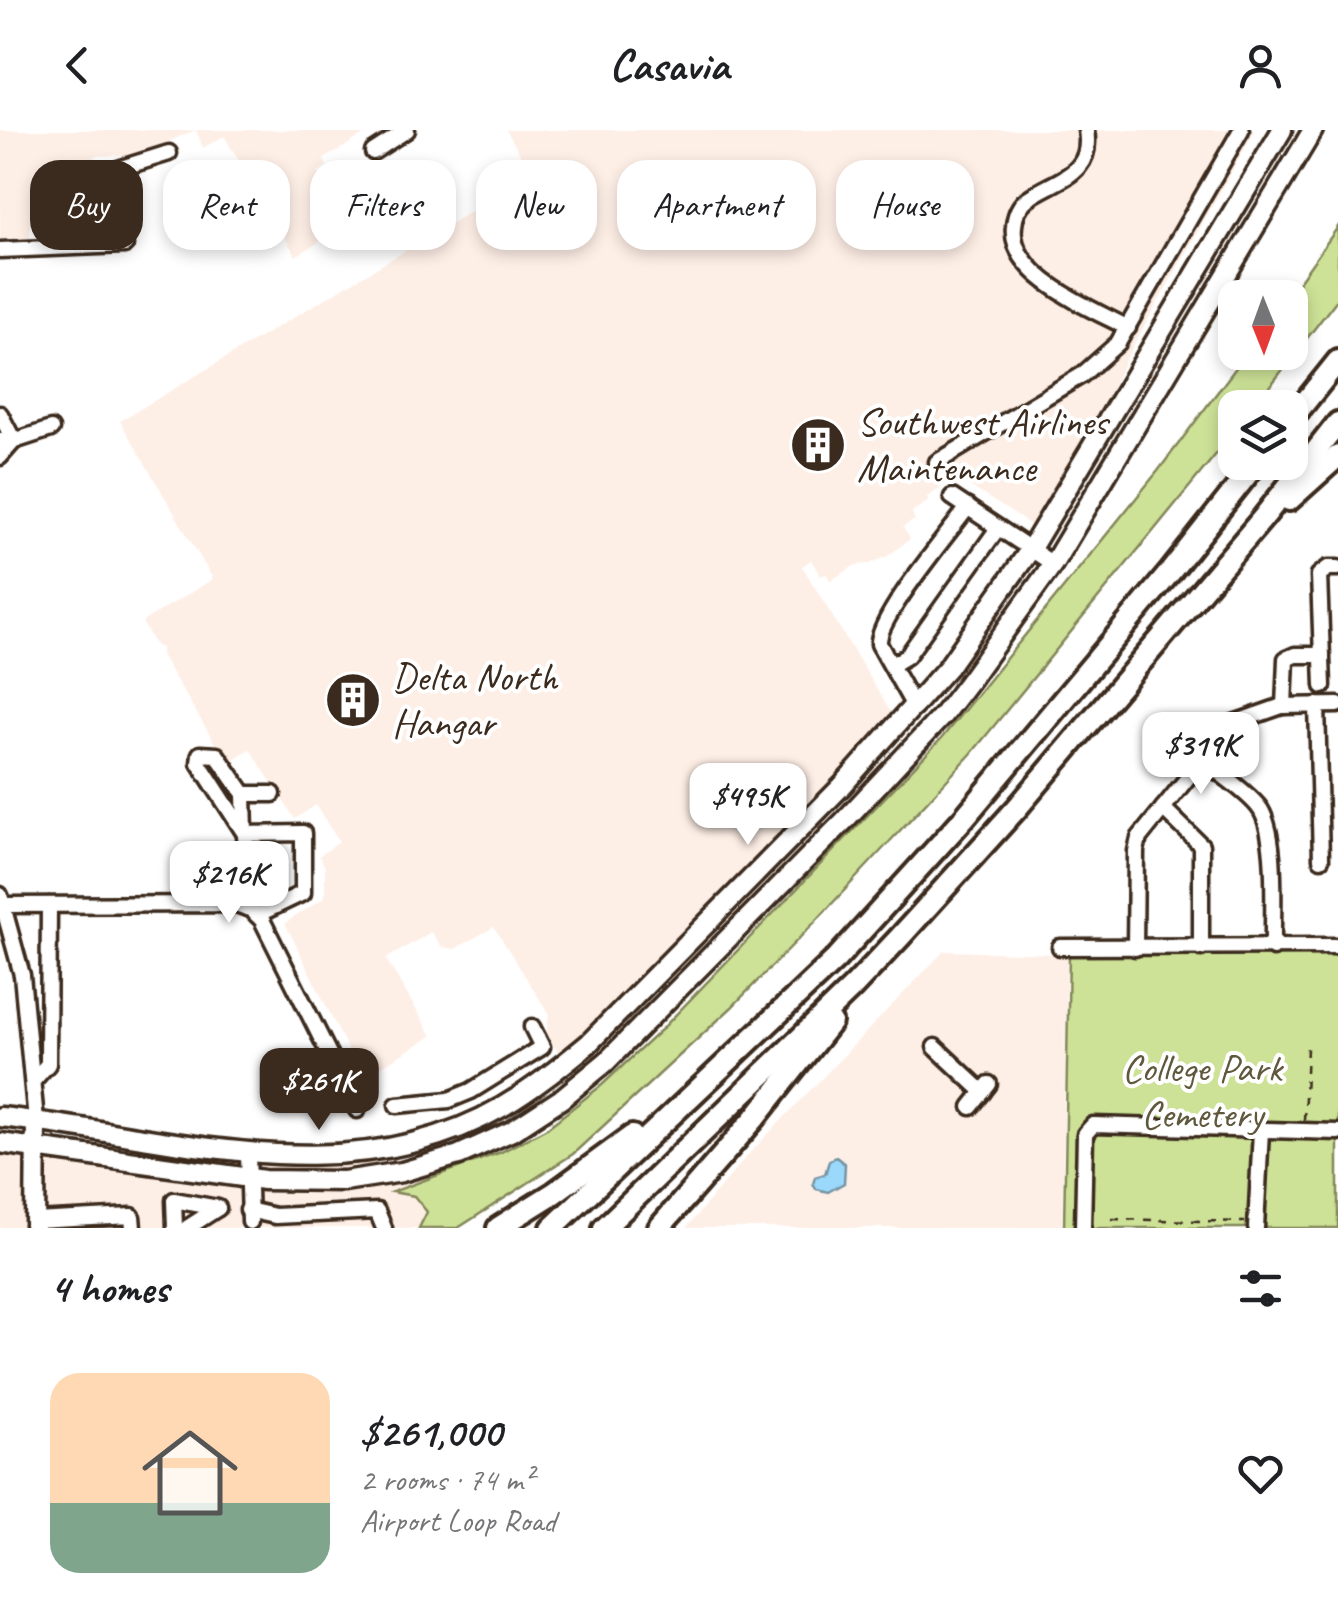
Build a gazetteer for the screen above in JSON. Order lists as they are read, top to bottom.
{
  "parks": ["College Park Cemetery"],
  "places": {
    "building": ["Southwest Airlines Maintenance", "Delta North Hangar"]
  },
  "north": "bottom",
  "page": {
    "header": "Casavia",
    "chip": [
      "Buy",
      "Rent",
      "Filters",
      "New",
      "Apartment",
      "House"
    ],
    "price": [
      "$319K",
      "$495K",
      "$216K",
      "$261K"
    ],
    "heading": "4 homes",
    "list": [
      {
        "name": "$261,000",
        "note": "2 rooms · 74 m² · Airport Loop Road"
      }
    ]
  }
}
